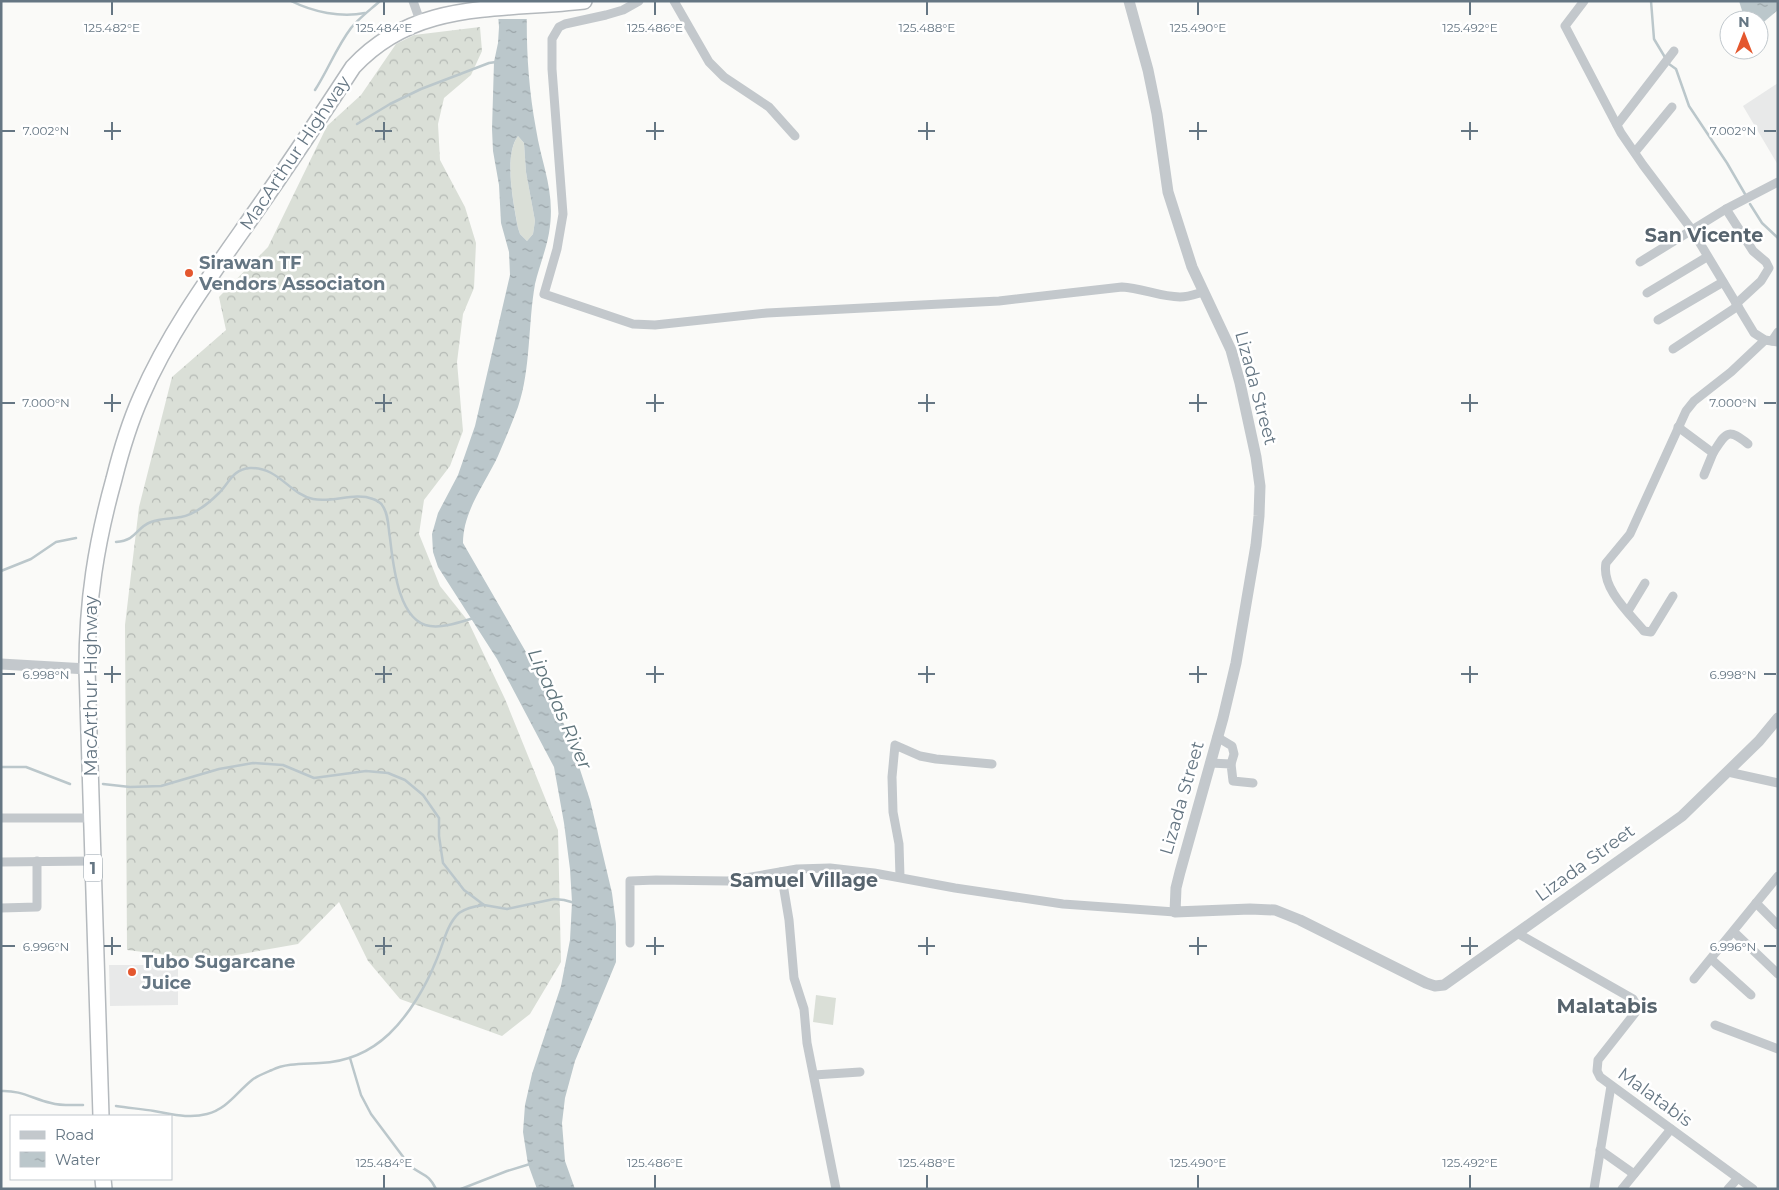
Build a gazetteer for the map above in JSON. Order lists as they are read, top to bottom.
{
  "streets": {
    "highway": ["MacArthur Highway", "1"],
    "street": ["Lizada Street", "Malatabis"]
  },
  "crossings": [
    ["Lizada Street", "Malatabis"]
  ],
  "districts": ["San Vicente", "Samuel Village", "Malatabis"],
  "water": ["Lipadas River"],
  "places": ["Sirawan TF Vendors Associaton", "Tubo Sugarcane Juice"],
  "legend": ["Road", "Water"],
  "north": "top",
  "coordinates": [
    "125.482°E",
    "125.484°E",
    "125.486°E",
    "125.488°E",
    "125.490°E",
    "125.492°E",
    "7.002°N",
    "7.000°N",
    "6.998°N",
    "6.996°N"
  ]
}
